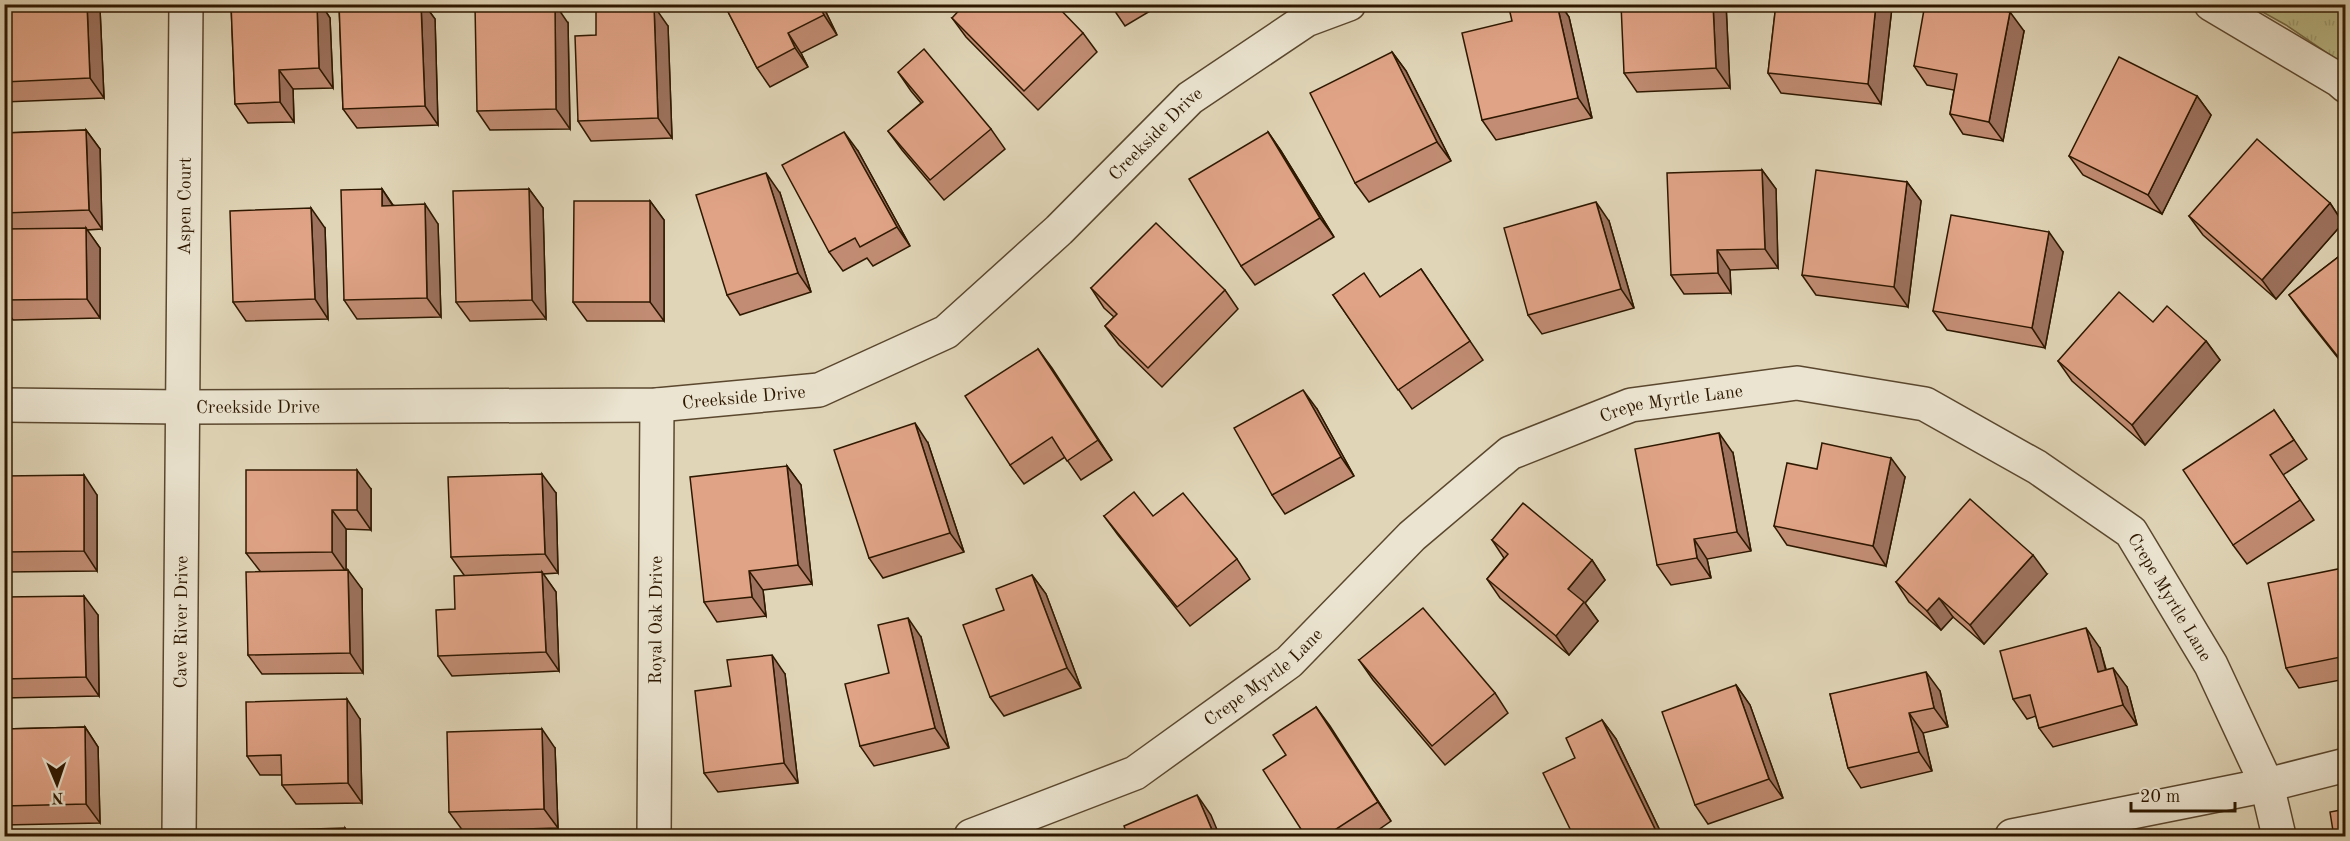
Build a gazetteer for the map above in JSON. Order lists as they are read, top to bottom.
{
  "streets": {
    "street": [
      "Creekside Drive",
      "Aspen Court",
      "Crepe Myrtle Lane",
      "Royal Oak Drive",
      "Cave River Drive"
    ]
  },
  "crossings": [
    ["Creekside Drive", "Aspen Court"],
    ["Creekside Drive", "Royal Oak Drive"],
    ["Creekside Drive", "Cave River Drive"],
    ["Aspen Court", "Cave River Drive"]
  ],
  "scale_bar": "20 m",
  "north": "bottom"
}
